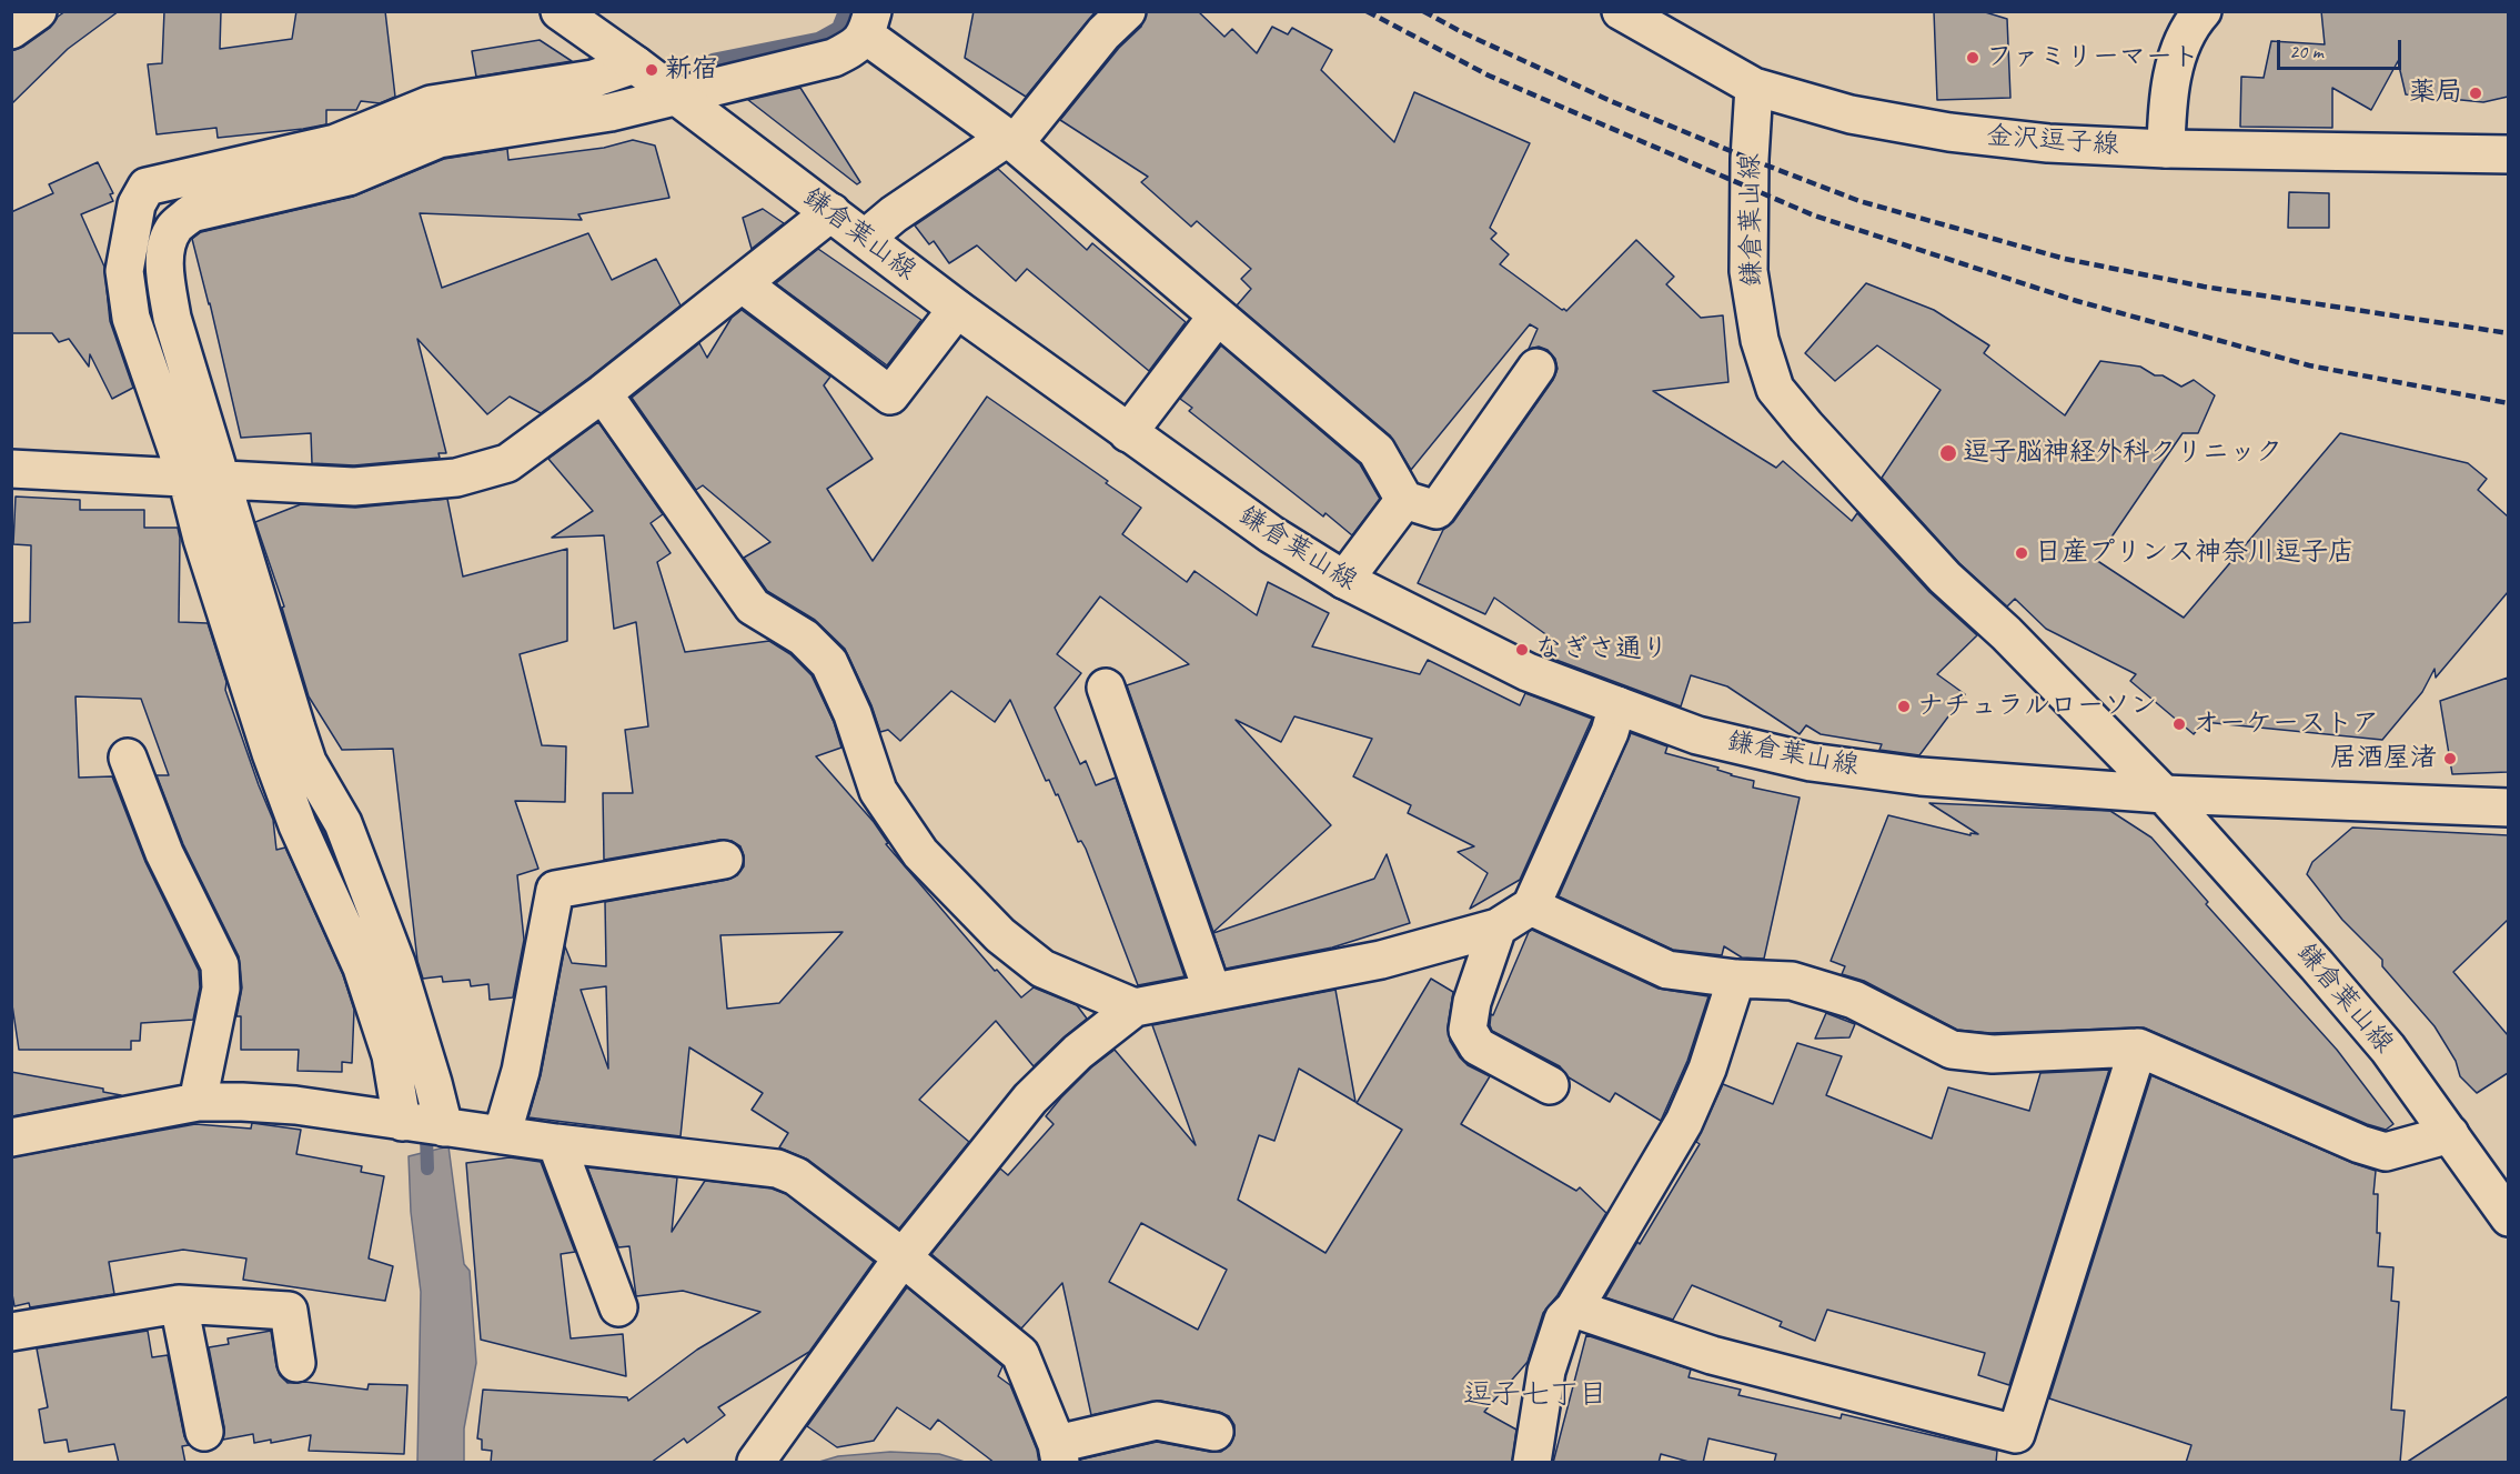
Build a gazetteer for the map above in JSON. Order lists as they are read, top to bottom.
{
  "streets": {
    "street": ["金沢逗子線", "鎌倉葉山線"]
  },
  "crossings": [
    ["金沢逗子線", "鎌倉葉山線"]
  ],
  "districts": ["逗子七丁目"],
  "places": [
    "ファミリーマート",
    "新宿",
    "薬局",
    "逗子脳神経外科クリニック",
    "日産プリンス神奈川逗子店",
    "なぎさ通り",
    "ナチュラルローソン",
    "オーケーストア",
    "居酒屋渚"
  ],
  "scale_bar": "20 m"
}
